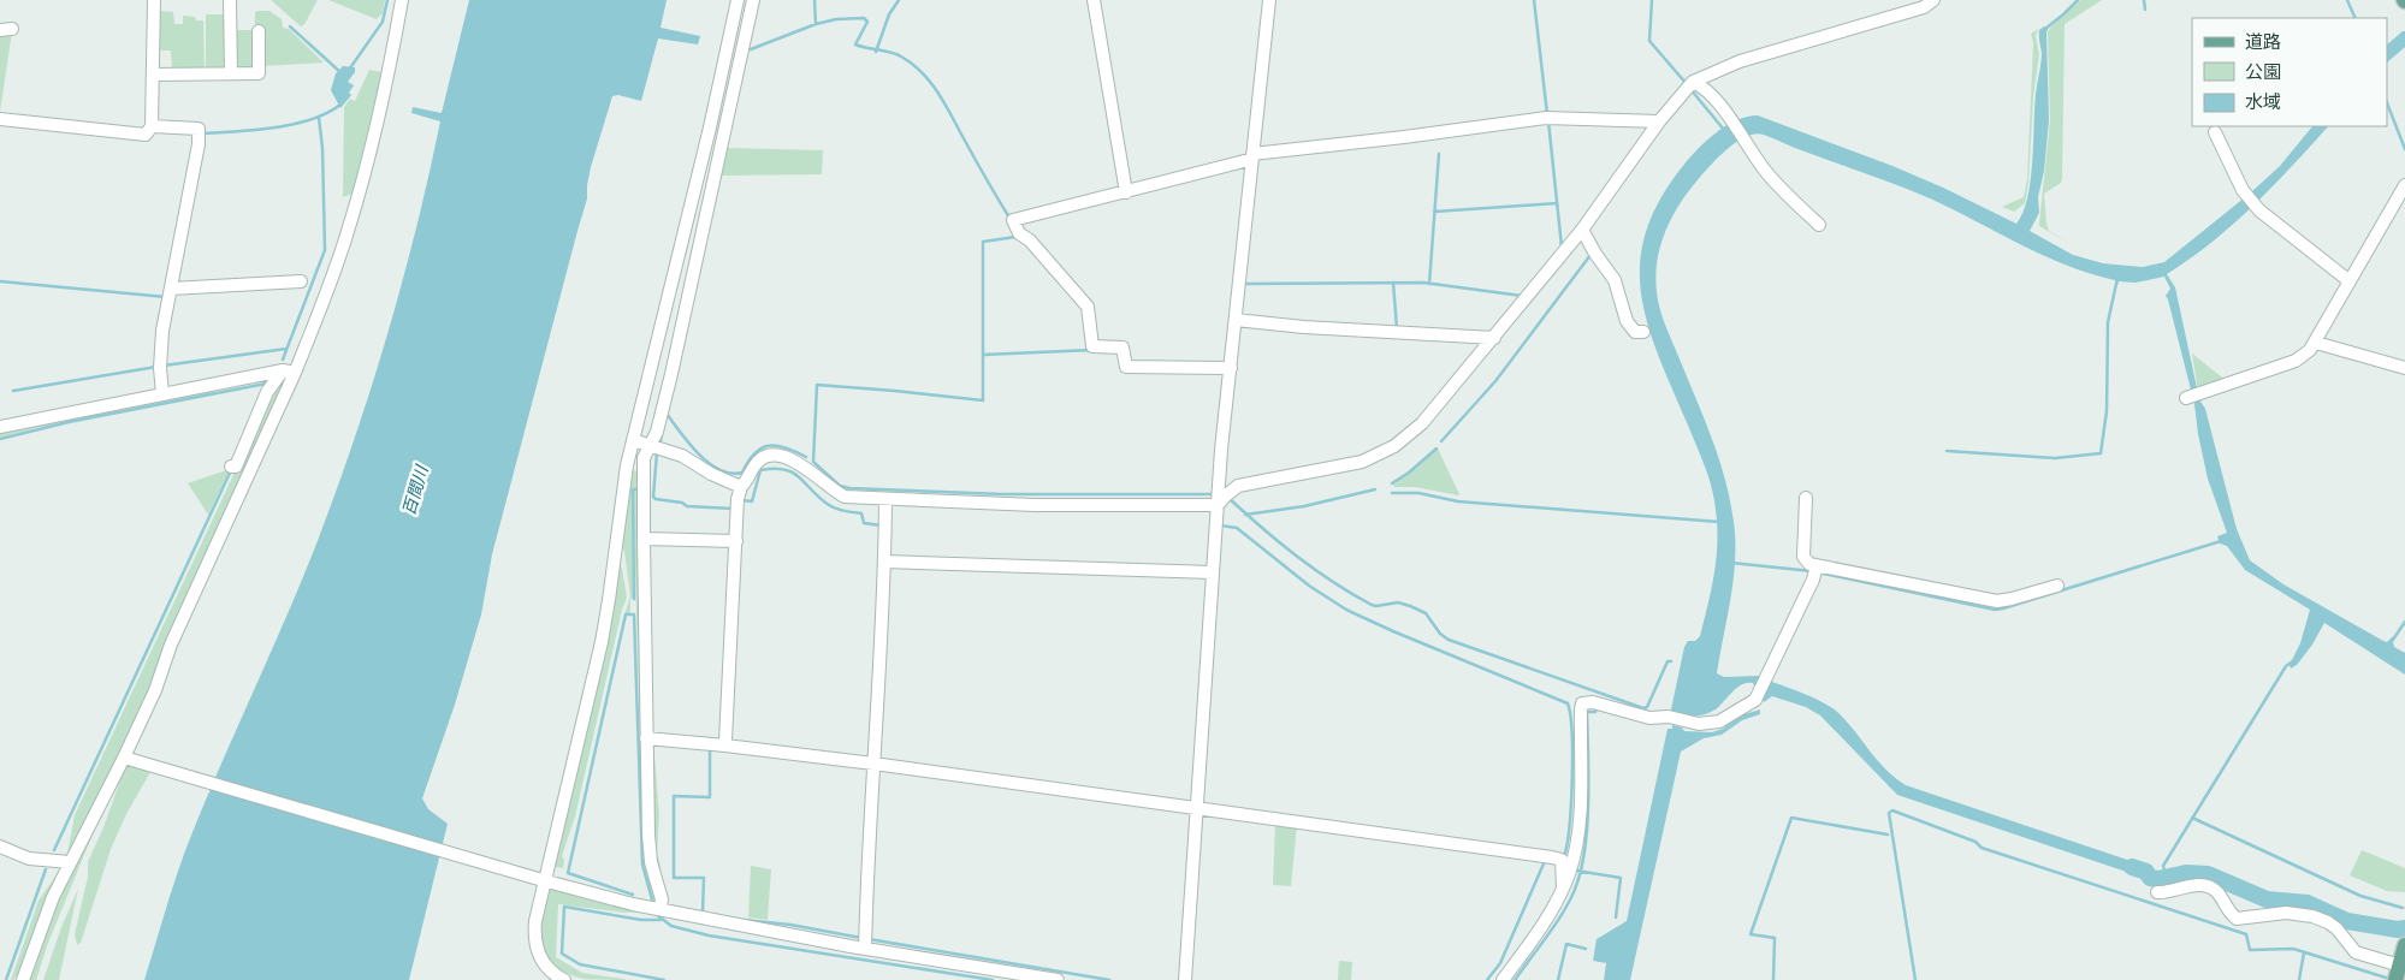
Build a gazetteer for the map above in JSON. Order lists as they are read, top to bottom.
{
  "water": ["百間川"],
  "legend": ["道路", "公園", "水域"]
}
